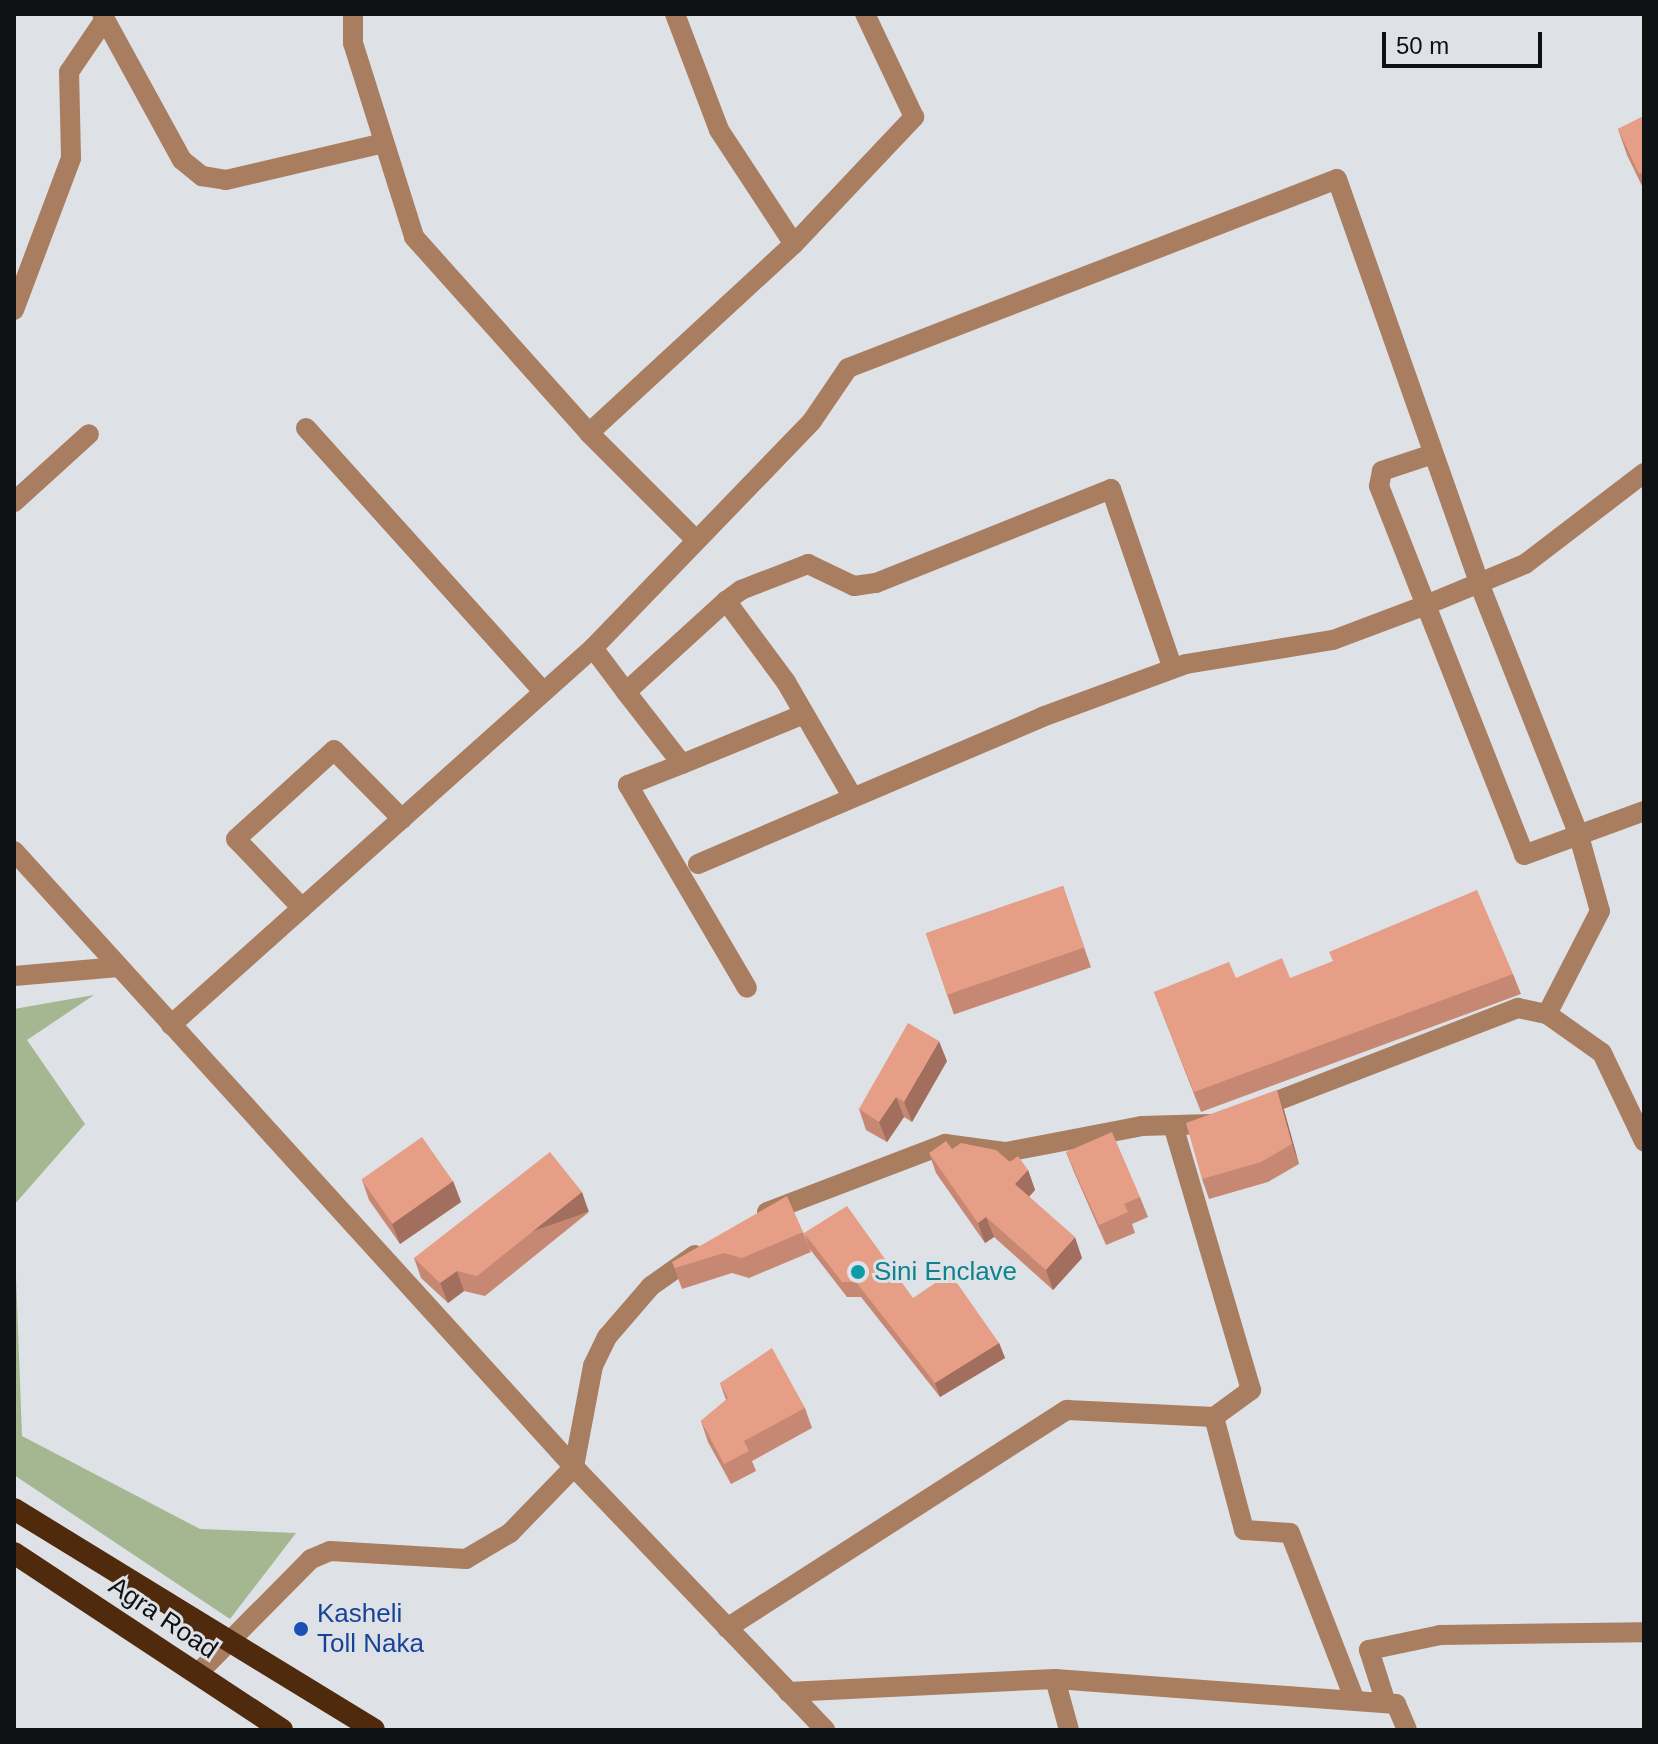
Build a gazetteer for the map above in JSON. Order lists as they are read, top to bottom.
{
  "streets": {
    "highway": ["Agra Road"]
  },
  "places": ["Sini Enclave", "Kasheli Toll Naka"],
  "scale_bar": "50 m"
}
